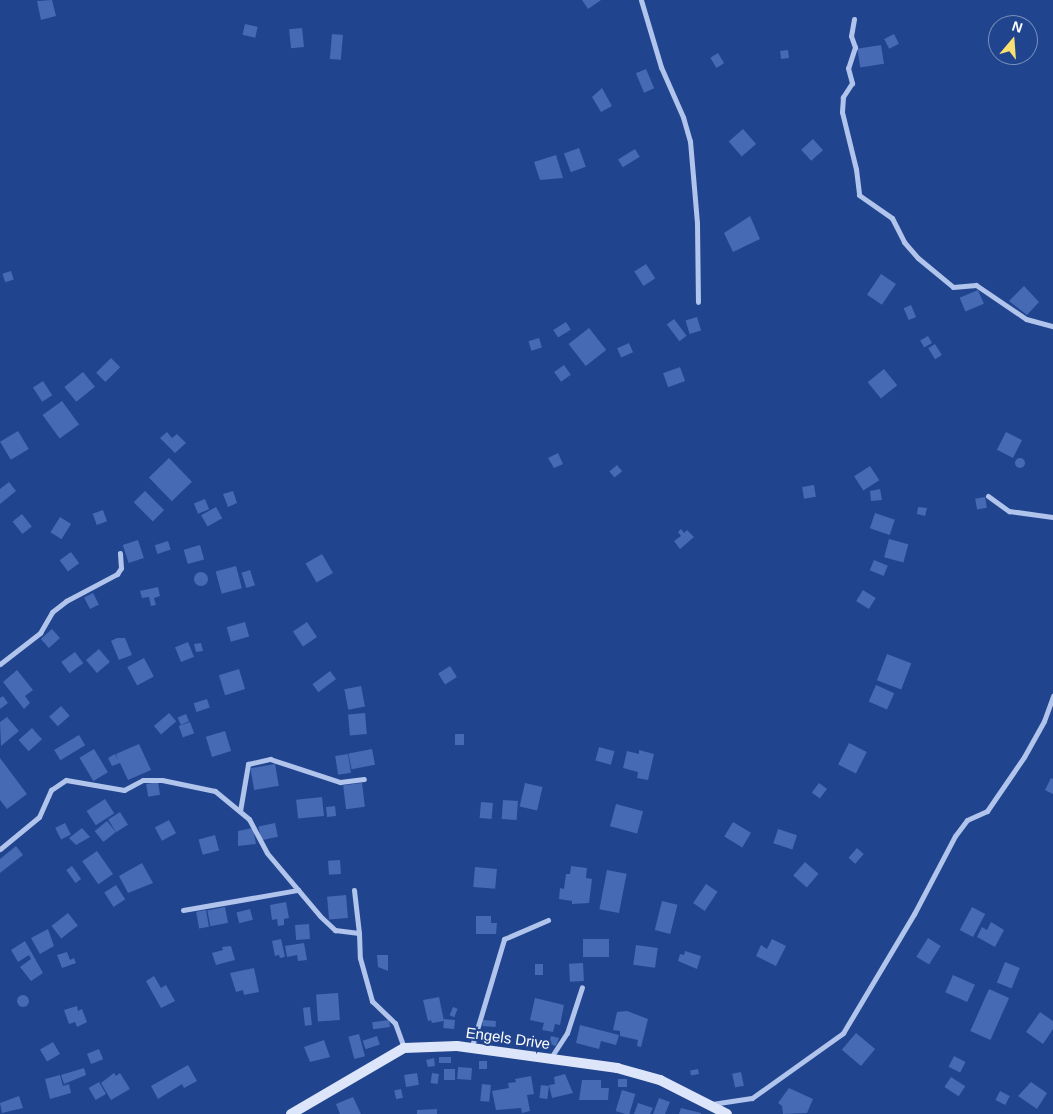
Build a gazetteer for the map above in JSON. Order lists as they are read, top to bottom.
{
  "streets": {
    "street": ["Engels Drive"]
  },
  "north": "top"
}
